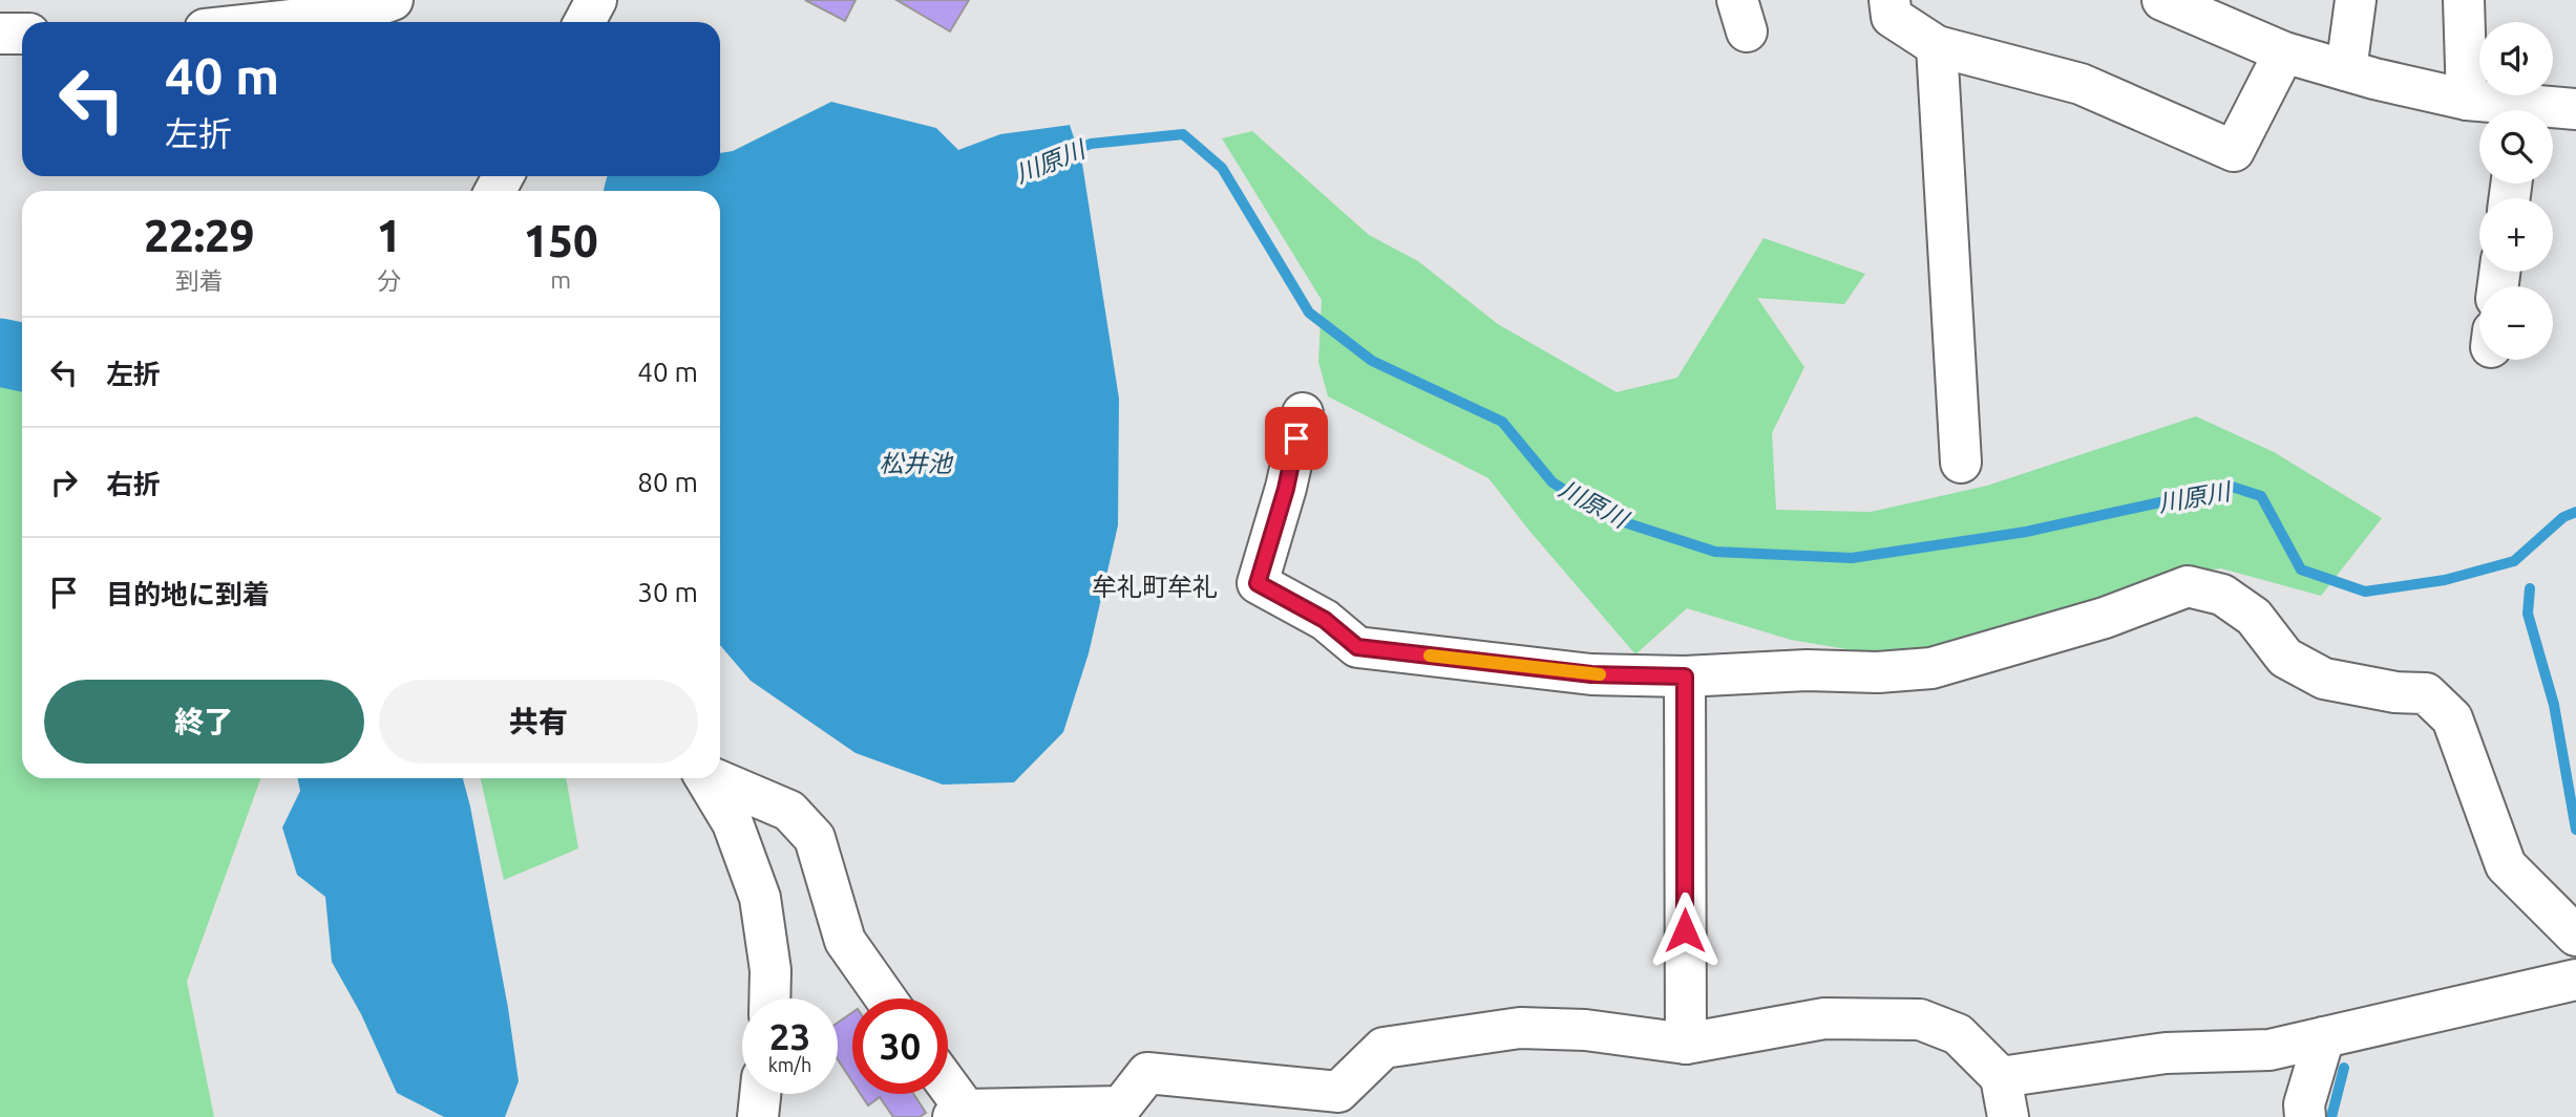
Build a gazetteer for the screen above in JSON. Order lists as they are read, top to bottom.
{
  "districts": ["牟礼町牟礼"],
  "water": ["川原川", "松井池"],
  "page": {
    "map_buttons": ["+", "−"],
    "turn": ["40 m", "左折"],
    "eta": [
      "22:29",
      "到着",
      "1",
      "分",
      "150",
      "m"
    ],
    "list": [
      {
        "name": "左折",
        "value": "40 m"
      },
      {
        "name": "右折",
        "value": "80 m"
      },
      {
        "name": "目的地に到着",
        "value": "30 m"
      }
    ],
    "buttons": ["終了", "共有"],
    "speed": "23 km/h",
    "limit": "30"
  }
}
